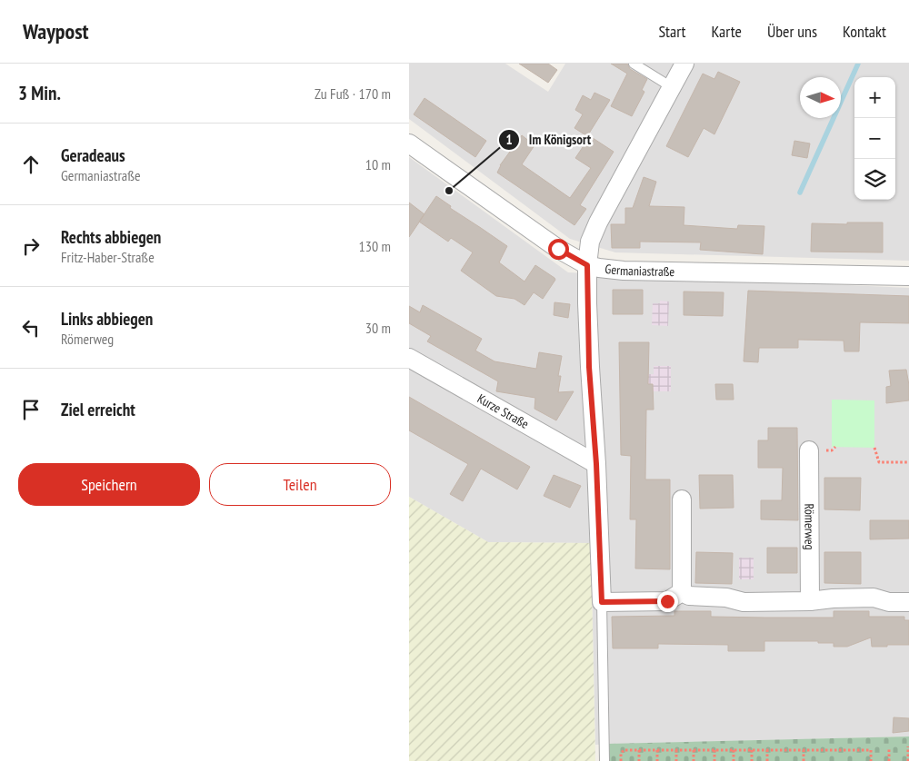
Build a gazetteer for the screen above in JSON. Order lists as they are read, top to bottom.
{
  "streets": {
    "street": ["Germaniastraße", "Kurze Straße", "Römerweg"]
  },
  "places": ["Im Königsort"],
  "north": "right",
  "page": {
    "header": "Waypost",
    "nav": [
      "Start",
      "Karte",
      "Über uns",
      "Kontakt"
    ],
    "heading": ["3 Min.", "Zu Fuß · 170 m"],
    "map_buttons": ["+", "−"],
    "list": [
      ["Geradeaus", "Germaniastraße", "10 m"],
      ["Rechts abbiegen", "Fritz-Haber-Straße", "130 m"],
      ["Links abbiegen", "Römerweg", "30 m"],
      "Ziel erreicht"
    ],
    "buttons": ["Speichern", "Teilen"]
  }
}
